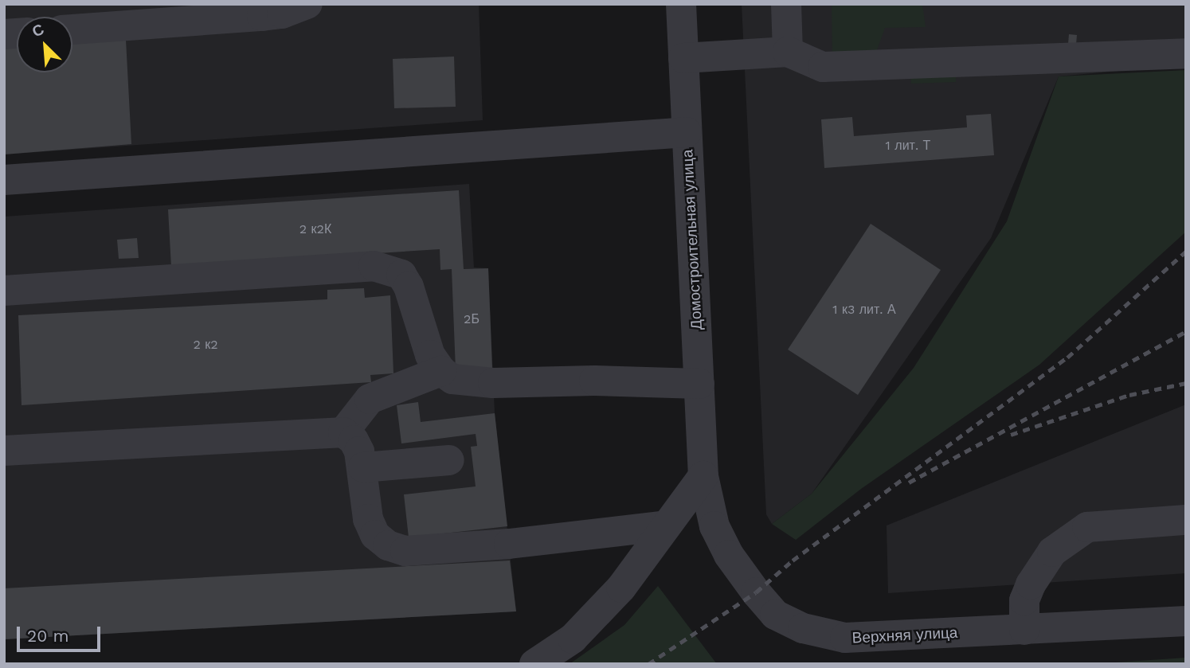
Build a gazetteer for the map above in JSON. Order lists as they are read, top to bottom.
{
  "streets": {
    "street": ["Домостроительная улица", "Верхняя улица"]
  },
  "crossings": [
    ["Домостроительная улица", "Верхняя улица"]
  ],
  "house_numbers": [
    "1 лит. Т",
    "2 к2К",
    "1 к3 лит. А",
    "2Б",
    "2 к2"
  ],
  "scale_bar": "20 m",
  "north": "top left"
}
